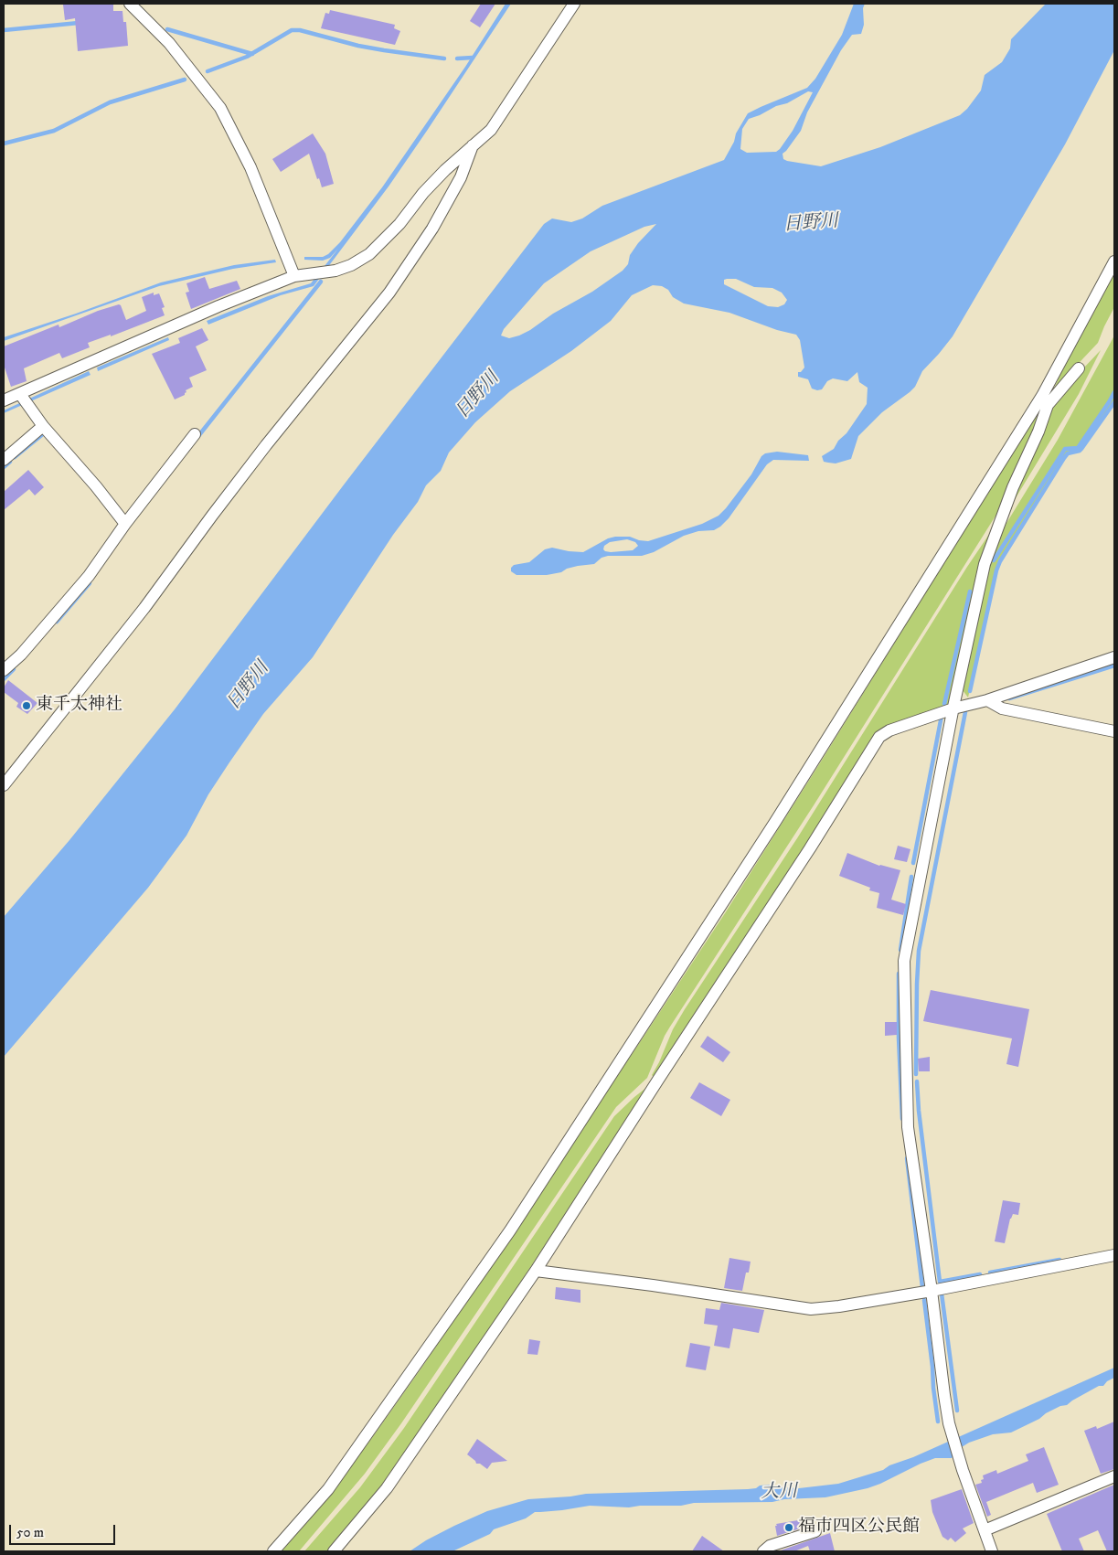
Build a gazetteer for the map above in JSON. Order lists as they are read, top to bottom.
{
  "water": ["日野川", "大川"],
  "places": ["東千太神社", "福市四区公民館"],
  "scale_bar": "50 m"
}
